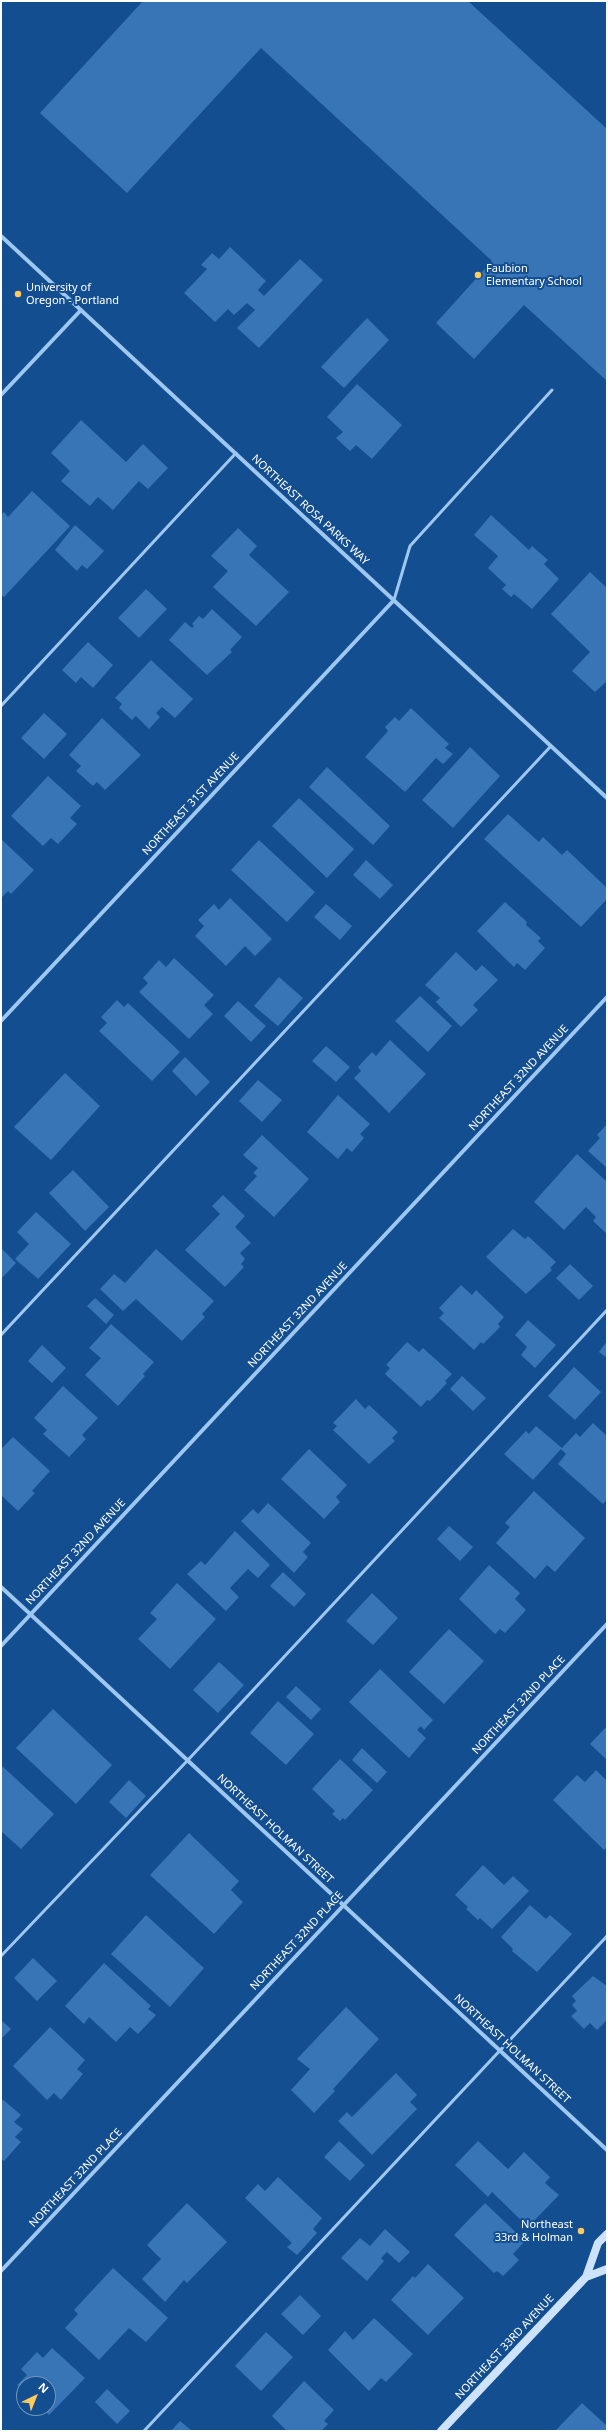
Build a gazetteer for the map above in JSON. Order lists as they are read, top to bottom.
{
  "streets": {
    "main road": ["NORTHEAST 33RD AVENUE"],
    "street": [
      "NORTHEAST ROSA PARKS WAY",
      "NORTHEAST 31ST AVENUE",
      "NORTHEAST 32ND AVENUE",
      "NORTHEAST 32ND PLACE",
      "NORTHEAST HOLMAN STREET"
    ]
  },
  "crossings": [
    ["NORTHEAST ROSA PARKS WAY", "NORTHEAST 31ST AVENUE"],
    ["NORTHEAST 32ND AVENUE", "NORTHEAST HOLMAN STREET"],
    ["NORTHEAST 32ND PLACE", "NORTHEAST HOLMAN STREET"]
  ],
  "places": ["Faubion Elementary School", "University of Oregon - Portland", "Northeast 33rd & Holman"],
  "north": "top right"
}
